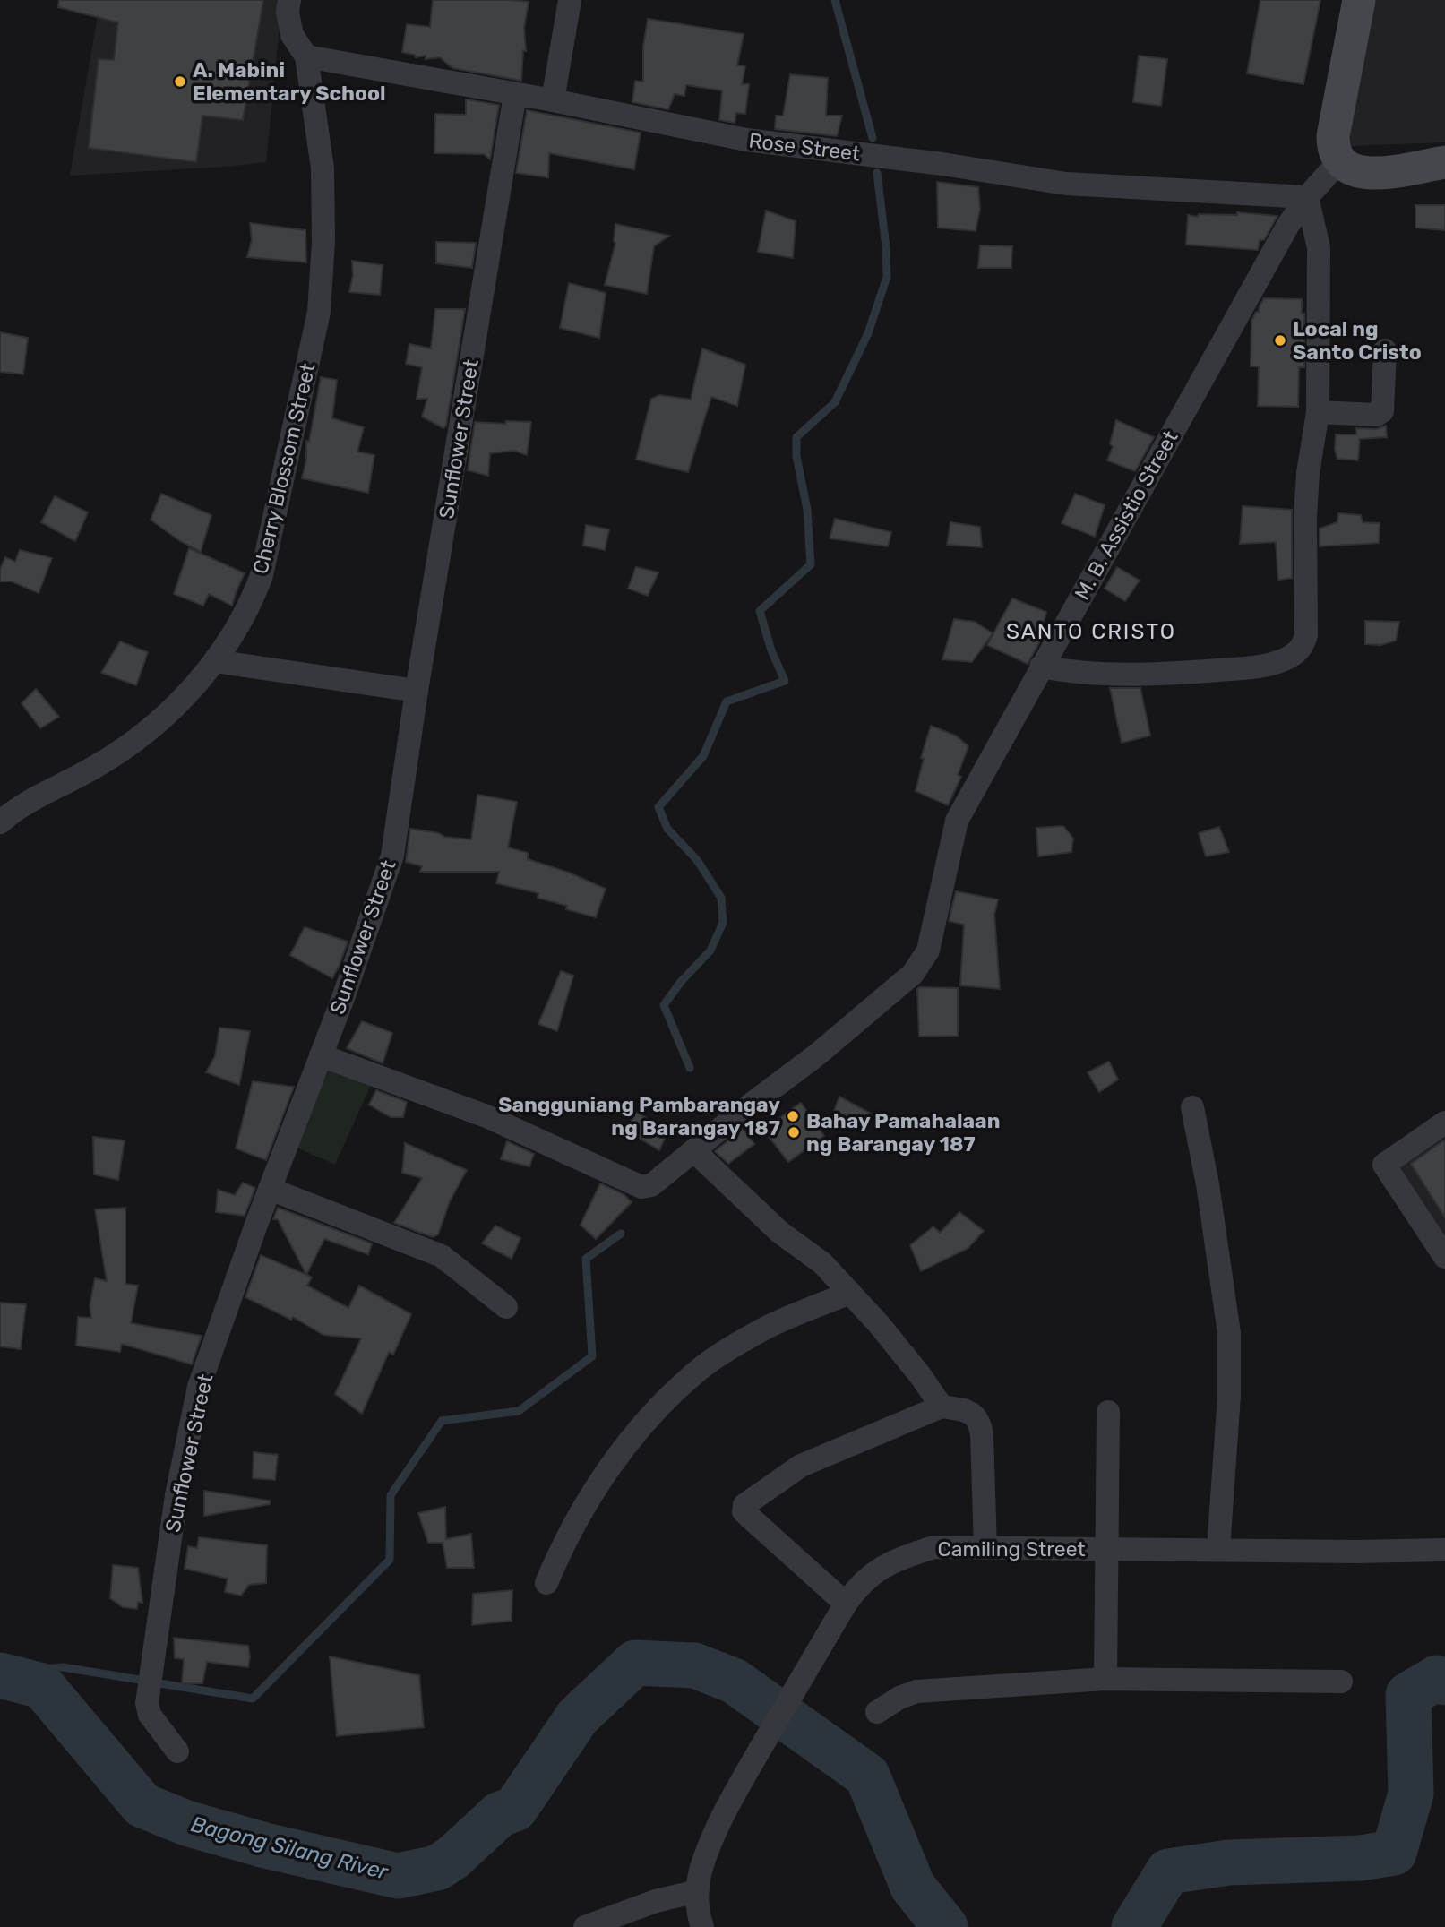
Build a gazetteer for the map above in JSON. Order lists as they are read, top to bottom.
{
  "streets": {
    "street": [
      "Rose Street",
      "Sunflower Street",
      "Cherry Blossom Street",
      "M. B. Assistio Street",
      "Camiling Street"
    ]
  },
  "crossings": [
    ["Rose Street", "Sunflower Street"],
    ["Rose Street", "Cherry Blossom Street"],
    ["Rose Street", "M. B. Assistio Street"],
    ["Sunflower Street", "M. B. Assistio Street"]
  ],
  "districts": ["SANTO CRISTO"],
  "water": ["Bagong Silang River"],
  "places": [
    "A. Mabini Elementary School",
    "Local ng Santo Cristo",
    "Sangguniang Pambarangay ng Barangay 187",
    "Bahay Pamahalaan ng Barangay 187"
  ]
}
